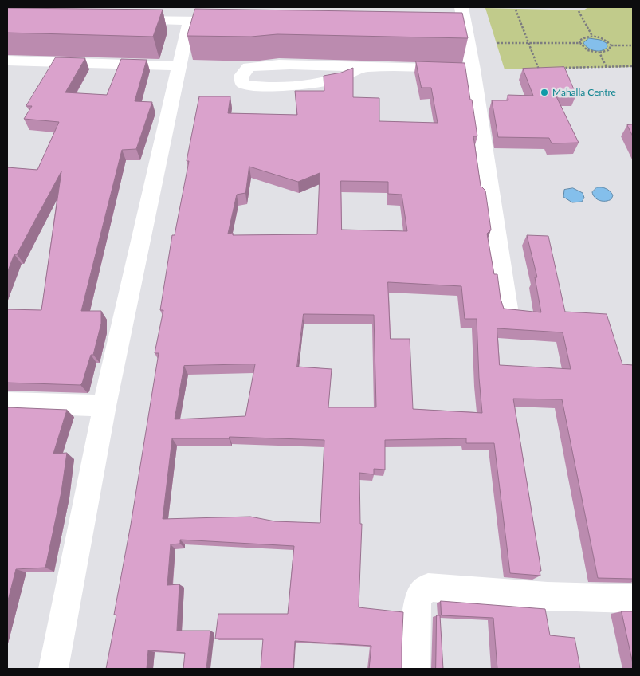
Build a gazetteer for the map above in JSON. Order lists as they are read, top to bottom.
{
  "places": ["Mahalla Centre"]
}
